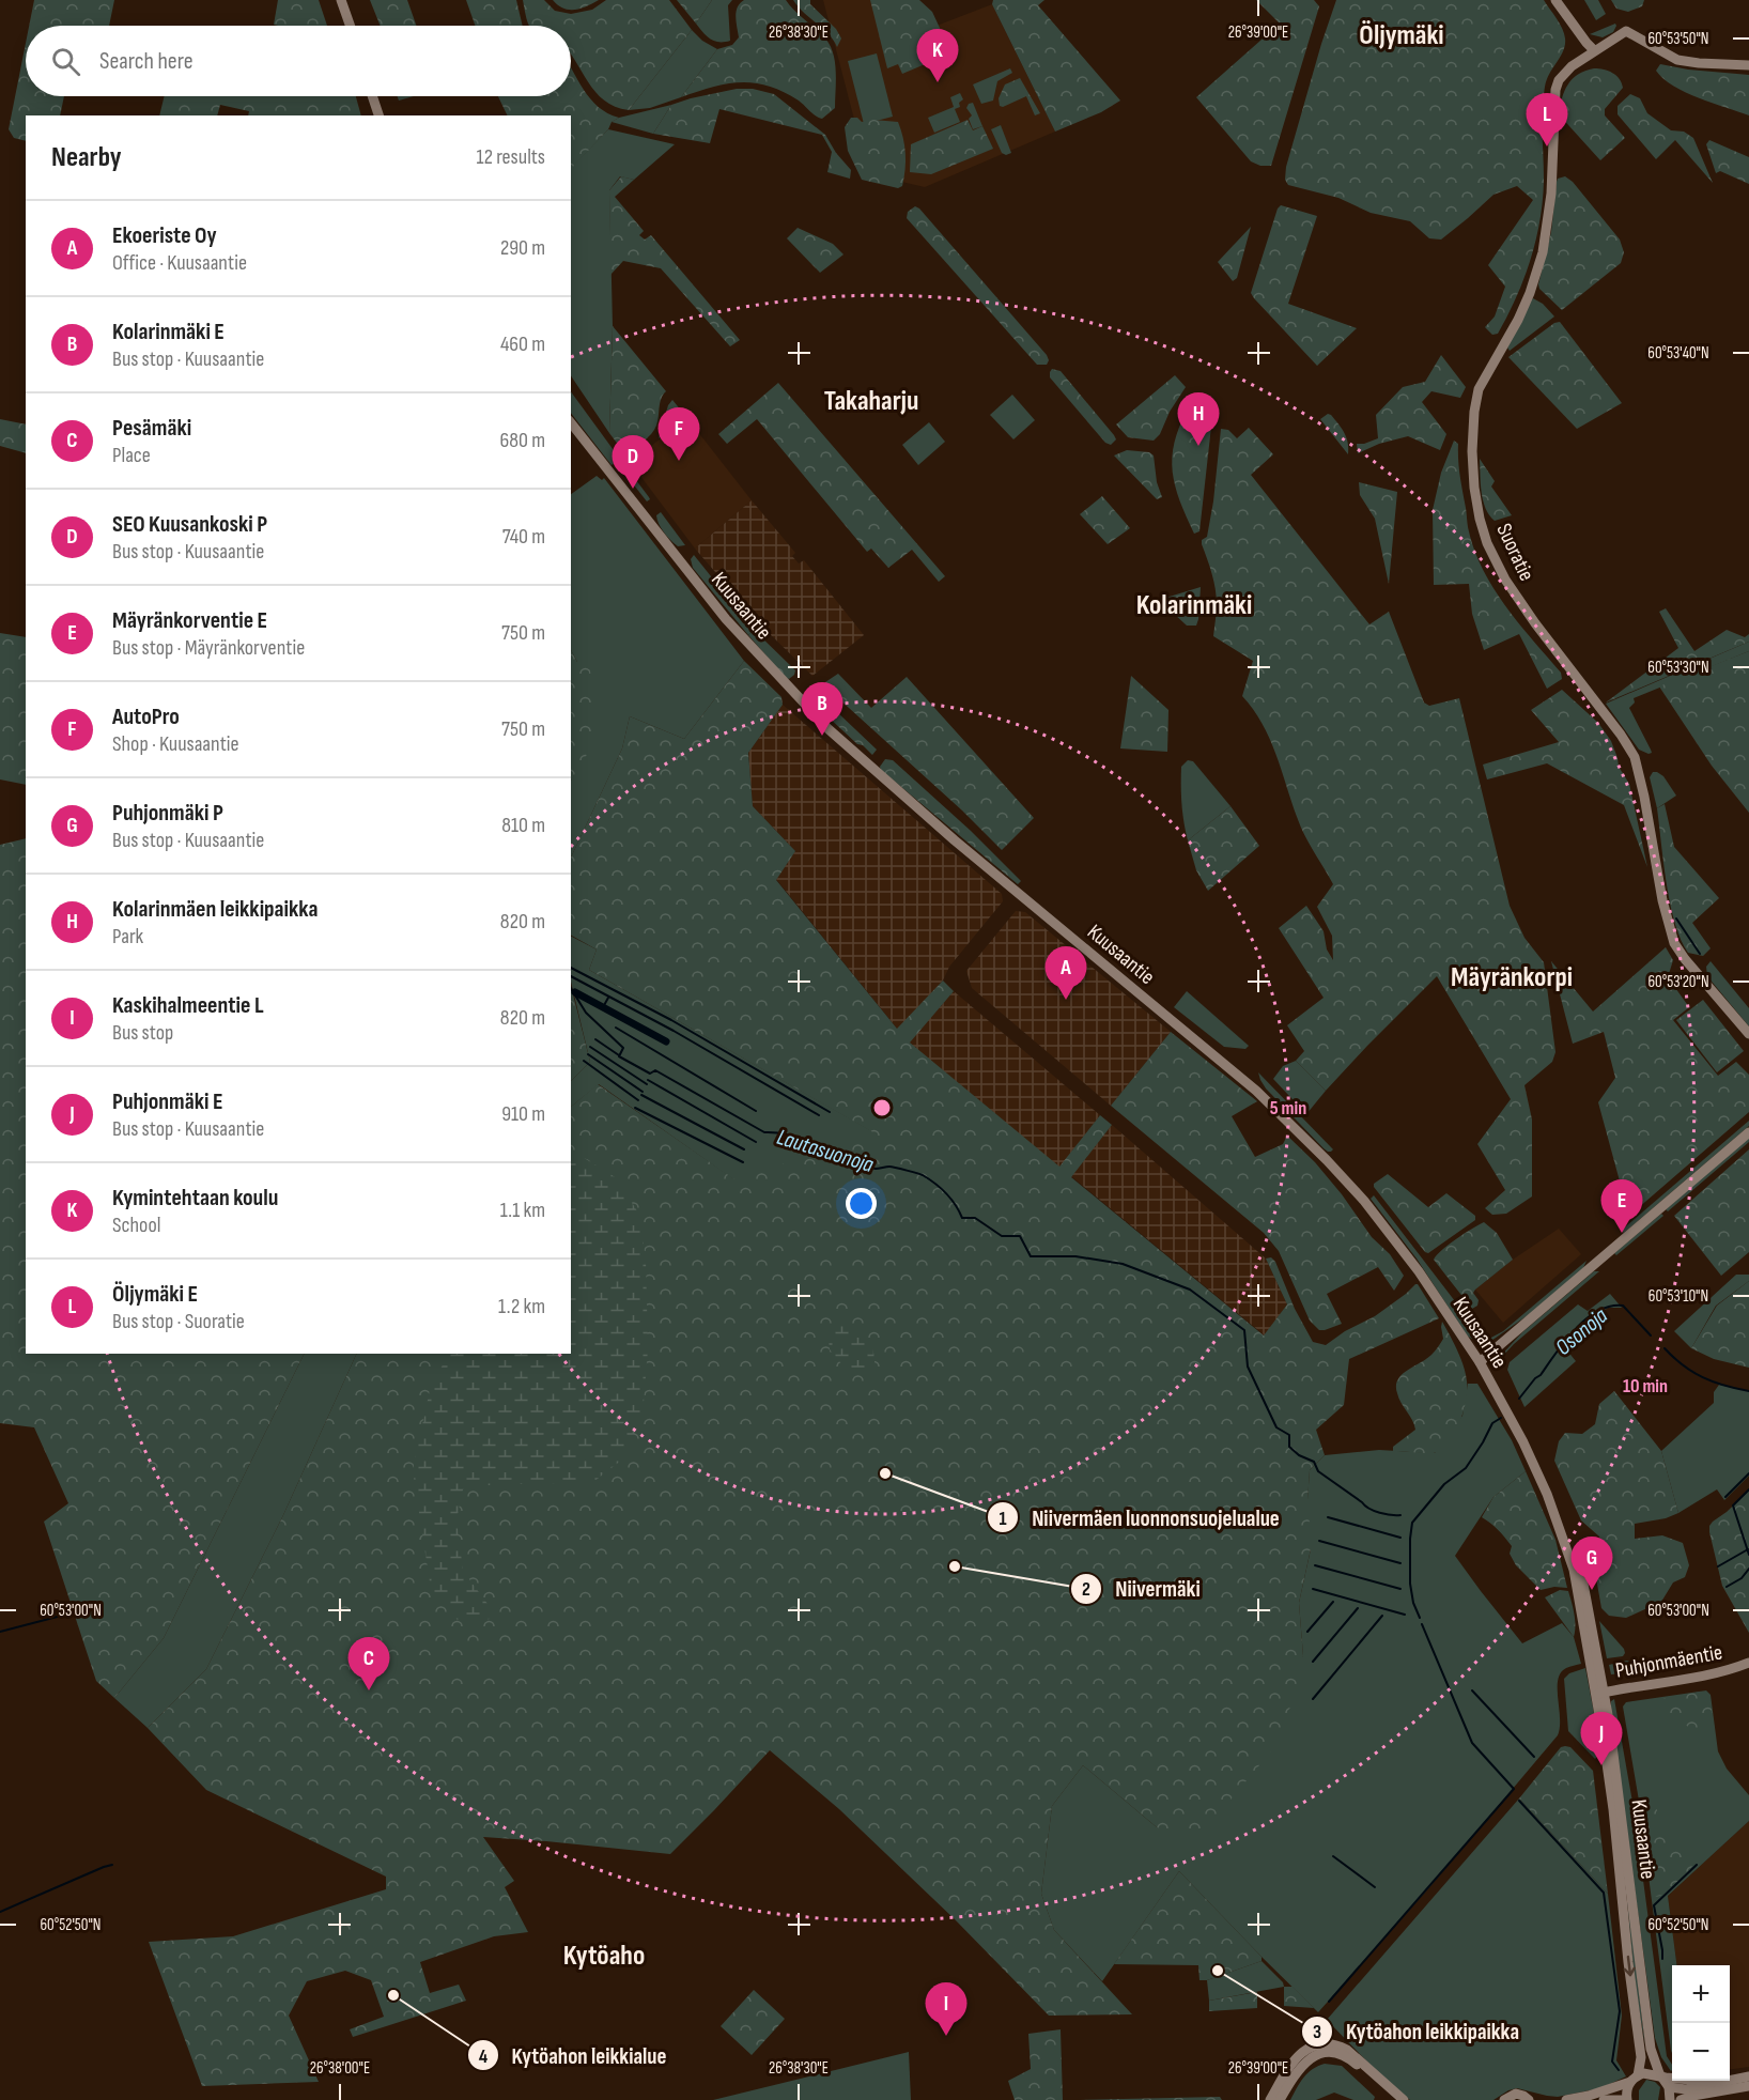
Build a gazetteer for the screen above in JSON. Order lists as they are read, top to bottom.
{
  "streets": {
    "main road": ["Suoratie", "Kuusaantie", "Puhjonmäentie"]
  },
  "crossings": [
    ["Kuusaantie", "Puhjonmäentie"]
  ],
  "districts": [
    "Öljymäki",
    "Takaharju",
    "Kolarinmäki",
    "Mäyränkorpi",
    "Kytöaho"
  ],
  "water": ["Lautasuonoja", "Osonoja"],
  "places": [
    "Niivermäen luonnonsuojelualue",
    "Niivermäki",
    "Kytöahon leikkipaikka",
    "Kytöahon leikkialue"
  ],
  "page": {
    "search": "Search here",
    "pins": [
      "K",
      "L",
      "H",
      "F",
      "D",
      "B",
      "A",
      "E",
      "G",
      "C",
      "J",
      "I"
    ],
    "heading": ["Nearby", "12 results"],
    "list": [
      {
        "mark": "A",
        "name": "Ekoeriste Oy",
        "note": "Office · Kuusaantie",
        "value": "290 m"
      },
      {
        "mark": "B",
        "name": "Kolarinmäki E",
        "note": "Bus stop · Kuusaantie",
        "value": "460 m"
      },
      {
        "mark": "C",
        "name": "Pesämäki",
        "note": "Place",
        "value": "680 m"
      },
      {
        "mark": "D",
        "name": "SEO Kuusankoski P",
        "note": "Bus stop · Kuusaantie",
        "value": "740 m"
      },
      {
        "mark": "E",
        "name": "Mäyränkorventie E",
        "note": "Bus stop · Mäyränkorventie",
        "value": "750 m"
      },
      {
        "mark": "F",
        "name": "AutoPro",
        "note": "Shop · Kuusaantie",
        "value": "750 m"
      },
      {
        "mark": "G",
        "name": "Puhjonmäki P",
        "note": "Bus stop · Kuusaantie",
        "value": "810 m"
      },
      {
        "mark": "H",
        "name": "Kolarinmäen leikkipaikka",
        "note": "Park",
        "value": "820 m"
      },
      {
        "mark": "I",
        "name": "Kaskihalmeentie L",
        "note": "Bus stop",
        "value": "820 m"
      },
      {
        "mark": "J",
        "name": "Puhjonmäki E",
        "note": "Bus stop · Kuusaantie",
        "value": "910 m"
      },
      {
        "mark": "K",
        "name": "Kymintehtaan koulu",
        "note": "School",
        "value": "1.1 km"
      },
      {
        "mark": "L",
        "name": "Öljymäki E",
        "note": "Bus stop · Suoratie",
        "value": "1.2 km"
      }
    ],
    "map_buttons": ["+", "−"]
  },
  "coordinates": [
    "26°38'30\"E",
    "26°39'00\"E",
    "60°53'50\"N",
    "60°53'40\"N",
    "60°53'30\"N",
    "60°53'20\"N",
    "60°53'10\"N",
    "60°53'00\"N",
    "60°52'50\"N",
    "26°38'00\"E"
  ],
  "rings": ["5 min", "10 min"]
}
